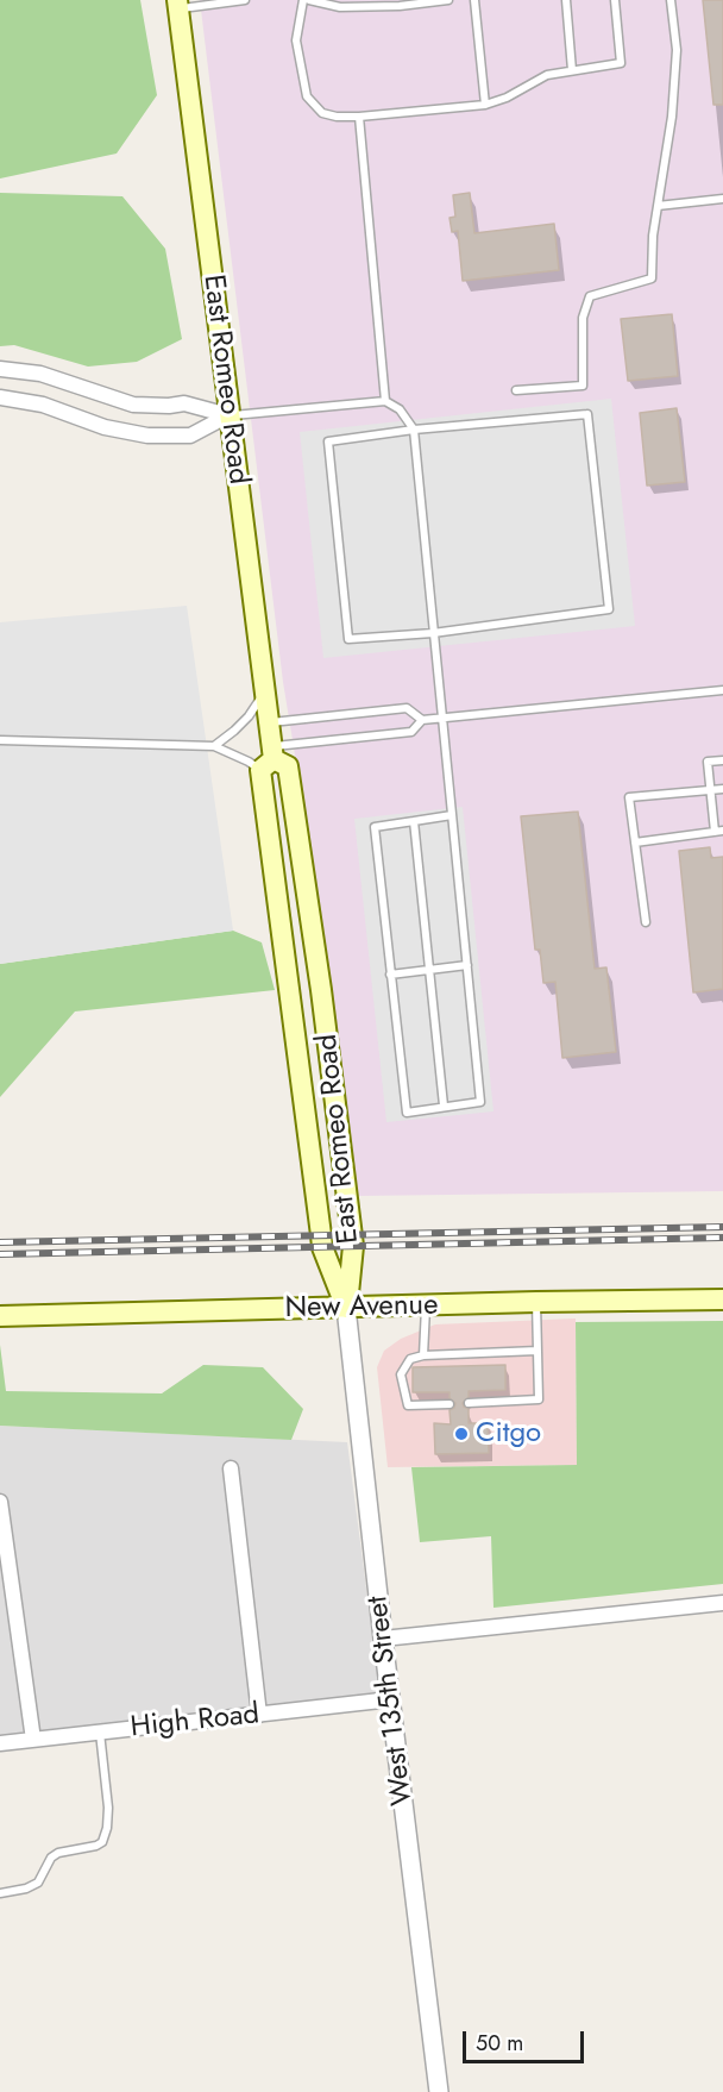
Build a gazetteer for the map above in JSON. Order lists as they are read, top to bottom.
{
  "streets": {
    "main road": ["East Romeo Road", "New Avenue"],
    "street": ["West 135th Street", "High Road"]
  },
  "crossings": [
    ["East Romeo Road", "New Avenue"],
    ["East Romeo Road", "West 135th Street"],
    ["New Avenue", "West 135th Street"],
    ["West 135th Street", "High Road"]
  ],
  "places": ["Citgo"],
  "scale_bar": "50 m"
}
